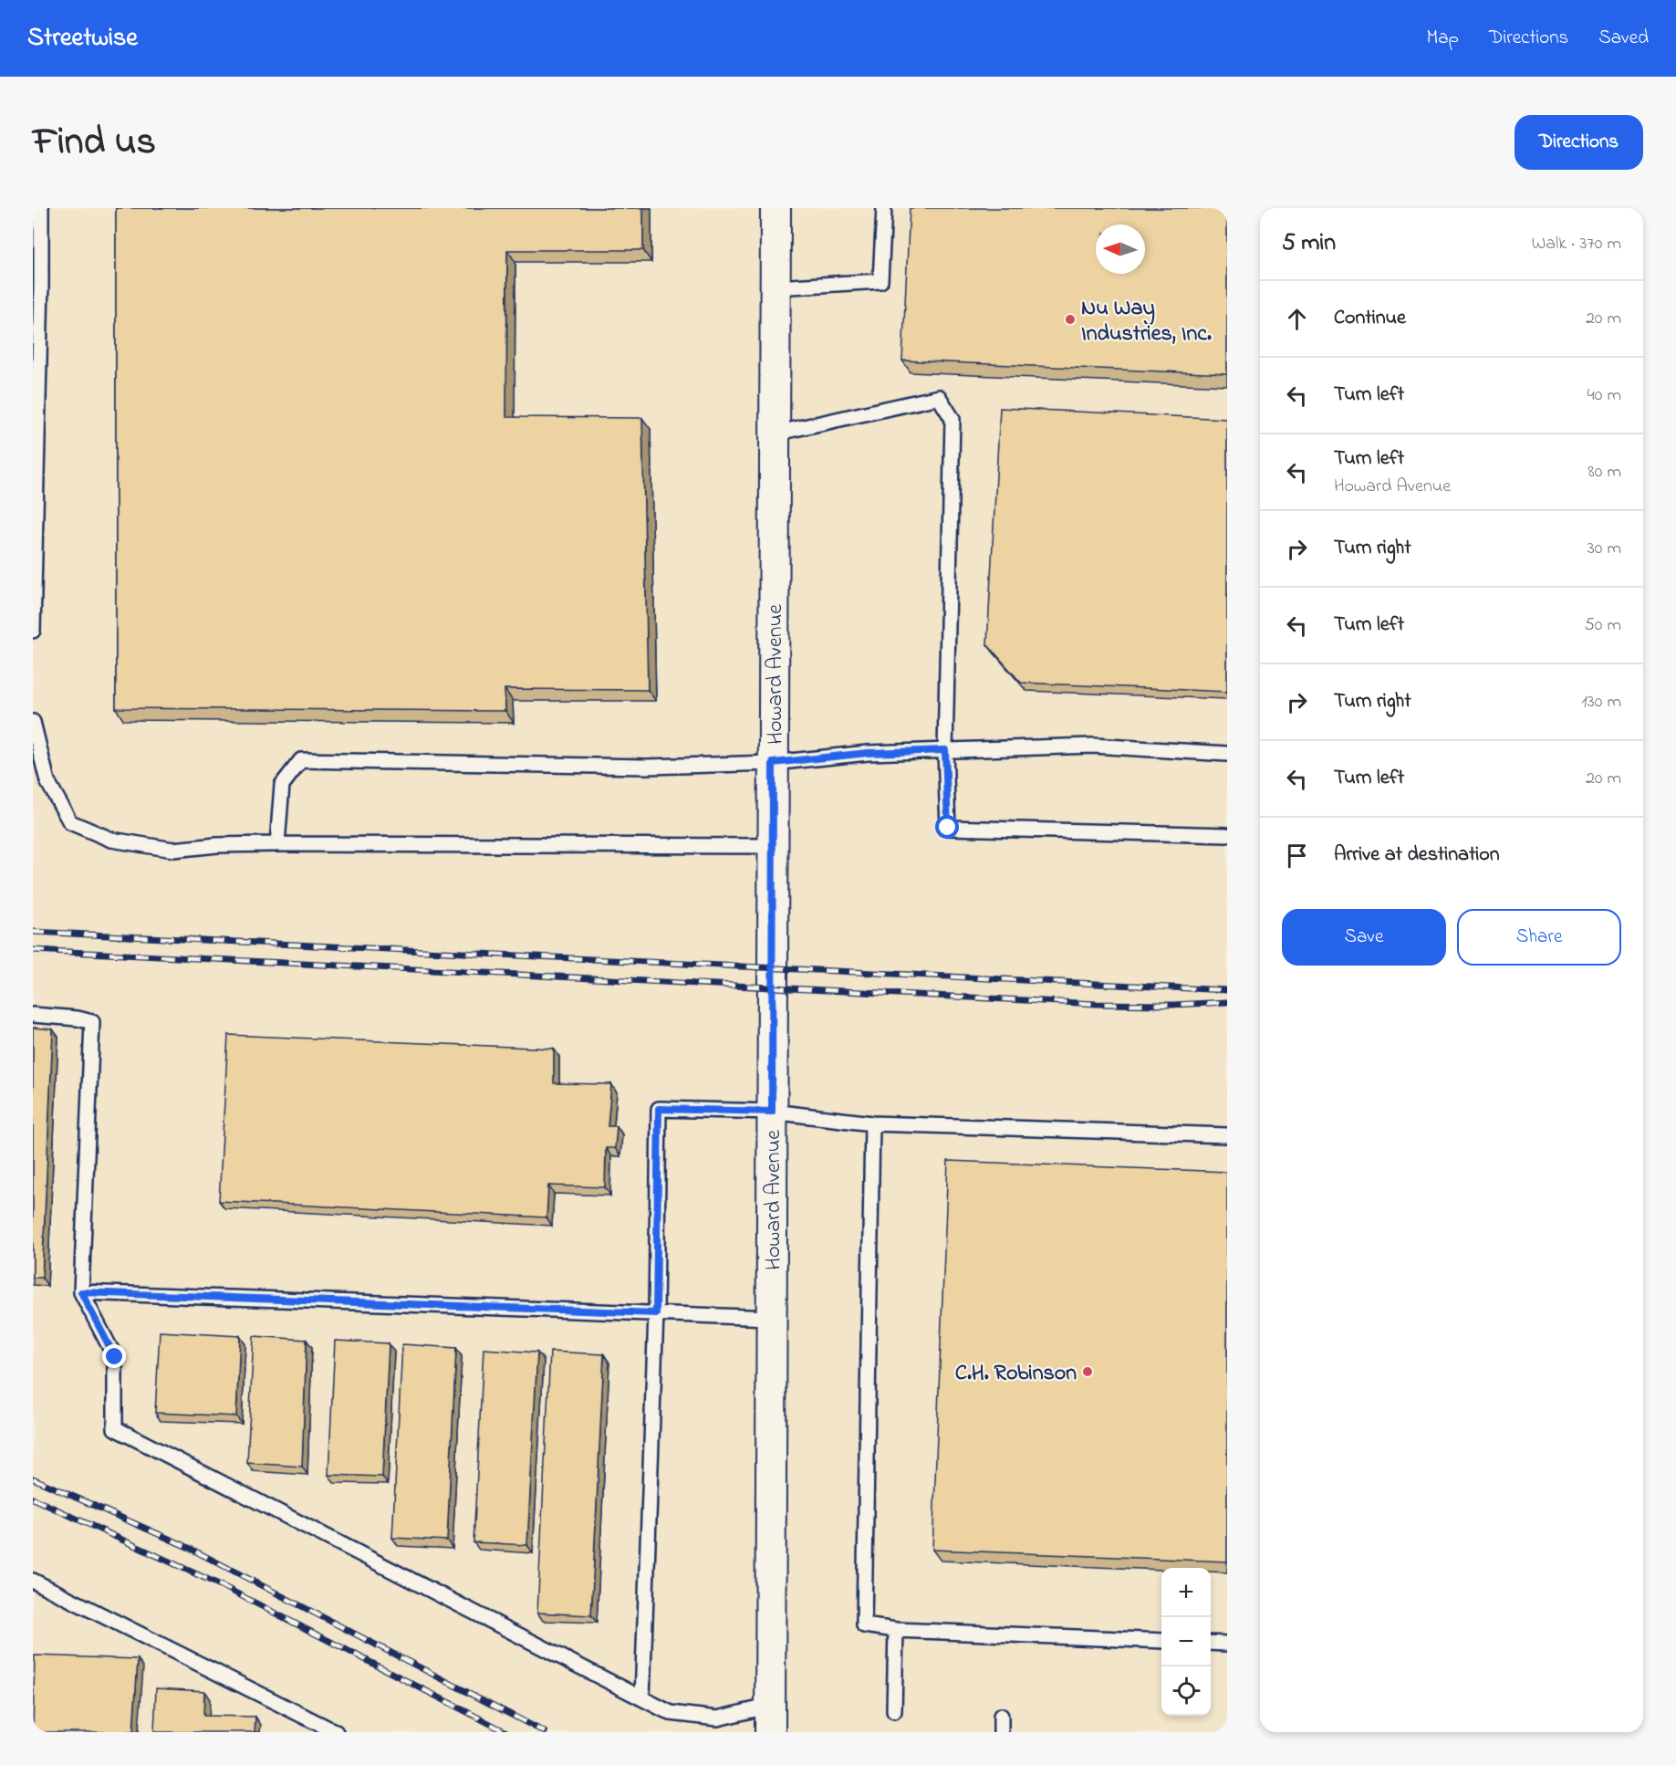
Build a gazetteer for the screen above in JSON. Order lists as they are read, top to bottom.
{
  "streets": {
    "street": ["Howard Avenue"]
  },
  "places": ["Nu Way Industries, Inc.", "C.H. Robinson"],
  "north": "left",
  "page": {
    "header": "Streetwise",
    "nav": ["Map", "Directions", "Saved"],
    "title": "Find us",
    "buttons": [
      "Directions",
      ["Save", "Share"]
    ],
    "heading": ["5 min", "Walk · 370 m"],
    "list": [
      ["Continue", "20 m"],
      ["Turn left", "40 m"],
      ["Turn left", "Howard Avenue", "80 m"],
      ["Turn right", "30 m"],
      ["Turn left", "50 m"],
      ["Turn right", "130 m"],
      ["Turn left", "20 m"],
      "Arrive at destination"
    ],
    "map_buttons": ["+", "−"]
  }
}
